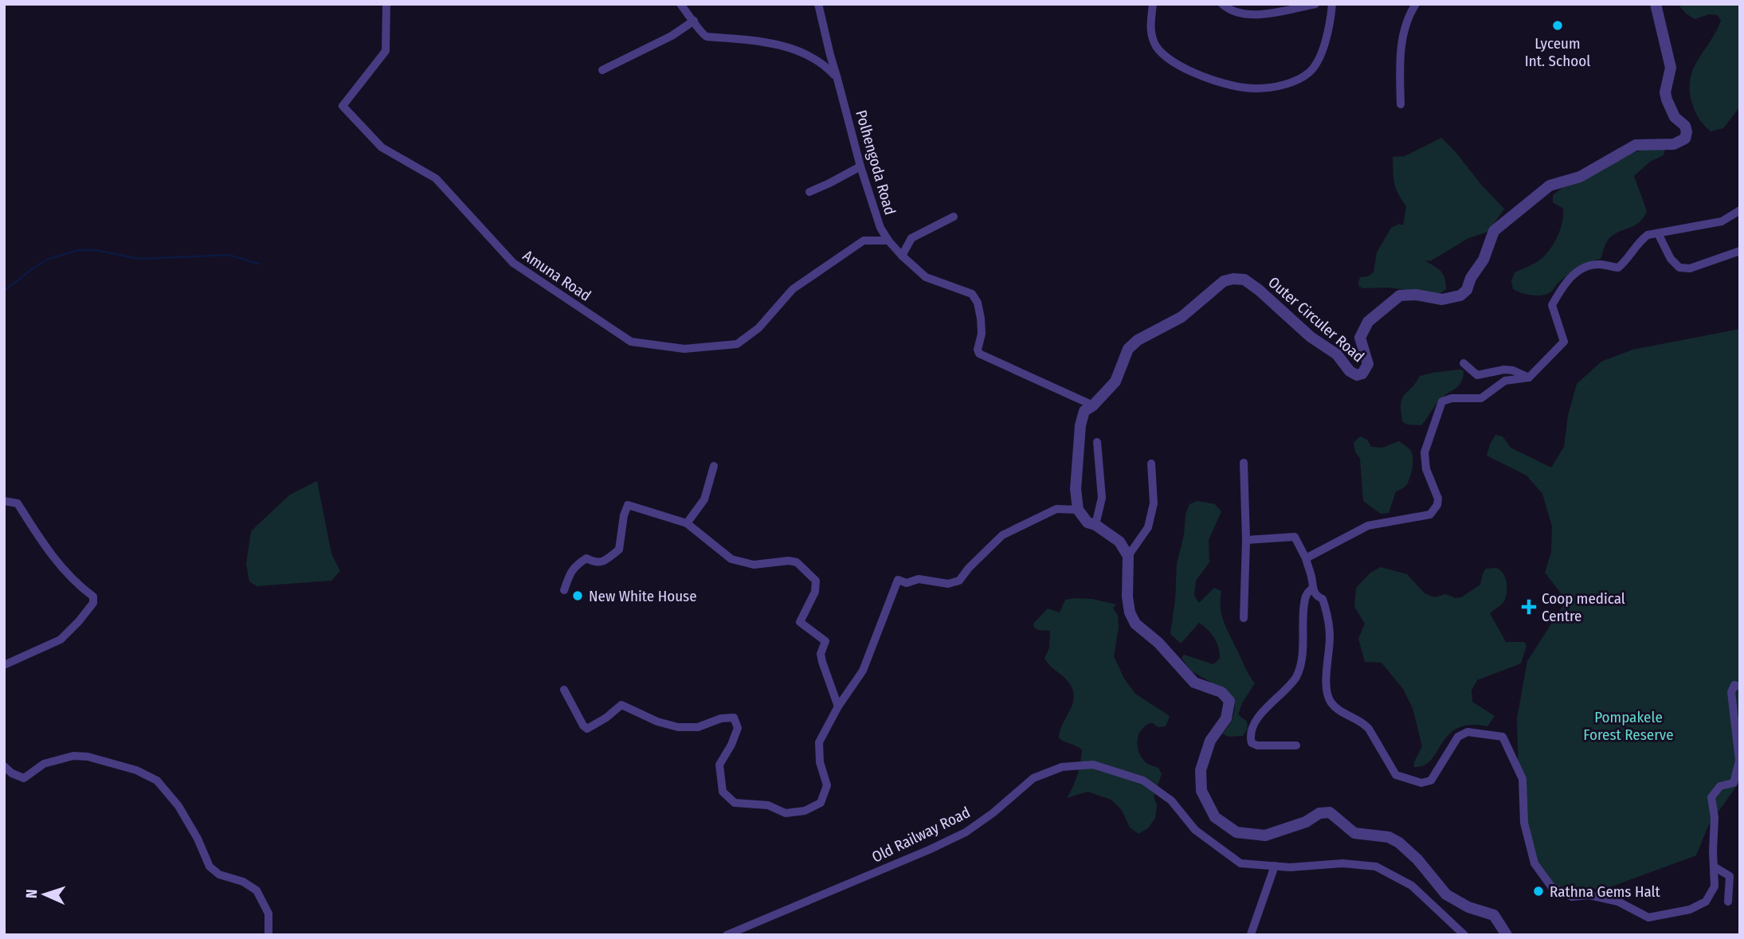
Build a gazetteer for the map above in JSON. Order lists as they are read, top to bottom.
{
  "streets": {
    "street": [
      "Polhengoda Road",
      "Amuna Road",
      "Outer Circuler Road",
      "Old Railway Road"
    ]
  },
  "crossings": [
    ["Polhengoda Road", "Amuna Road"],
    ["Polhengoda Road", "Outer Circuler Road"]
  ],
  "parks": ["Pompakele Forest Reserve"],
  "places": {
    "other": ["Lyceum Int. School", "New White House", "Rathna Gems Halt"],
    "health": ["Coop medical Centre"]
  },
  "north": "left"
}
